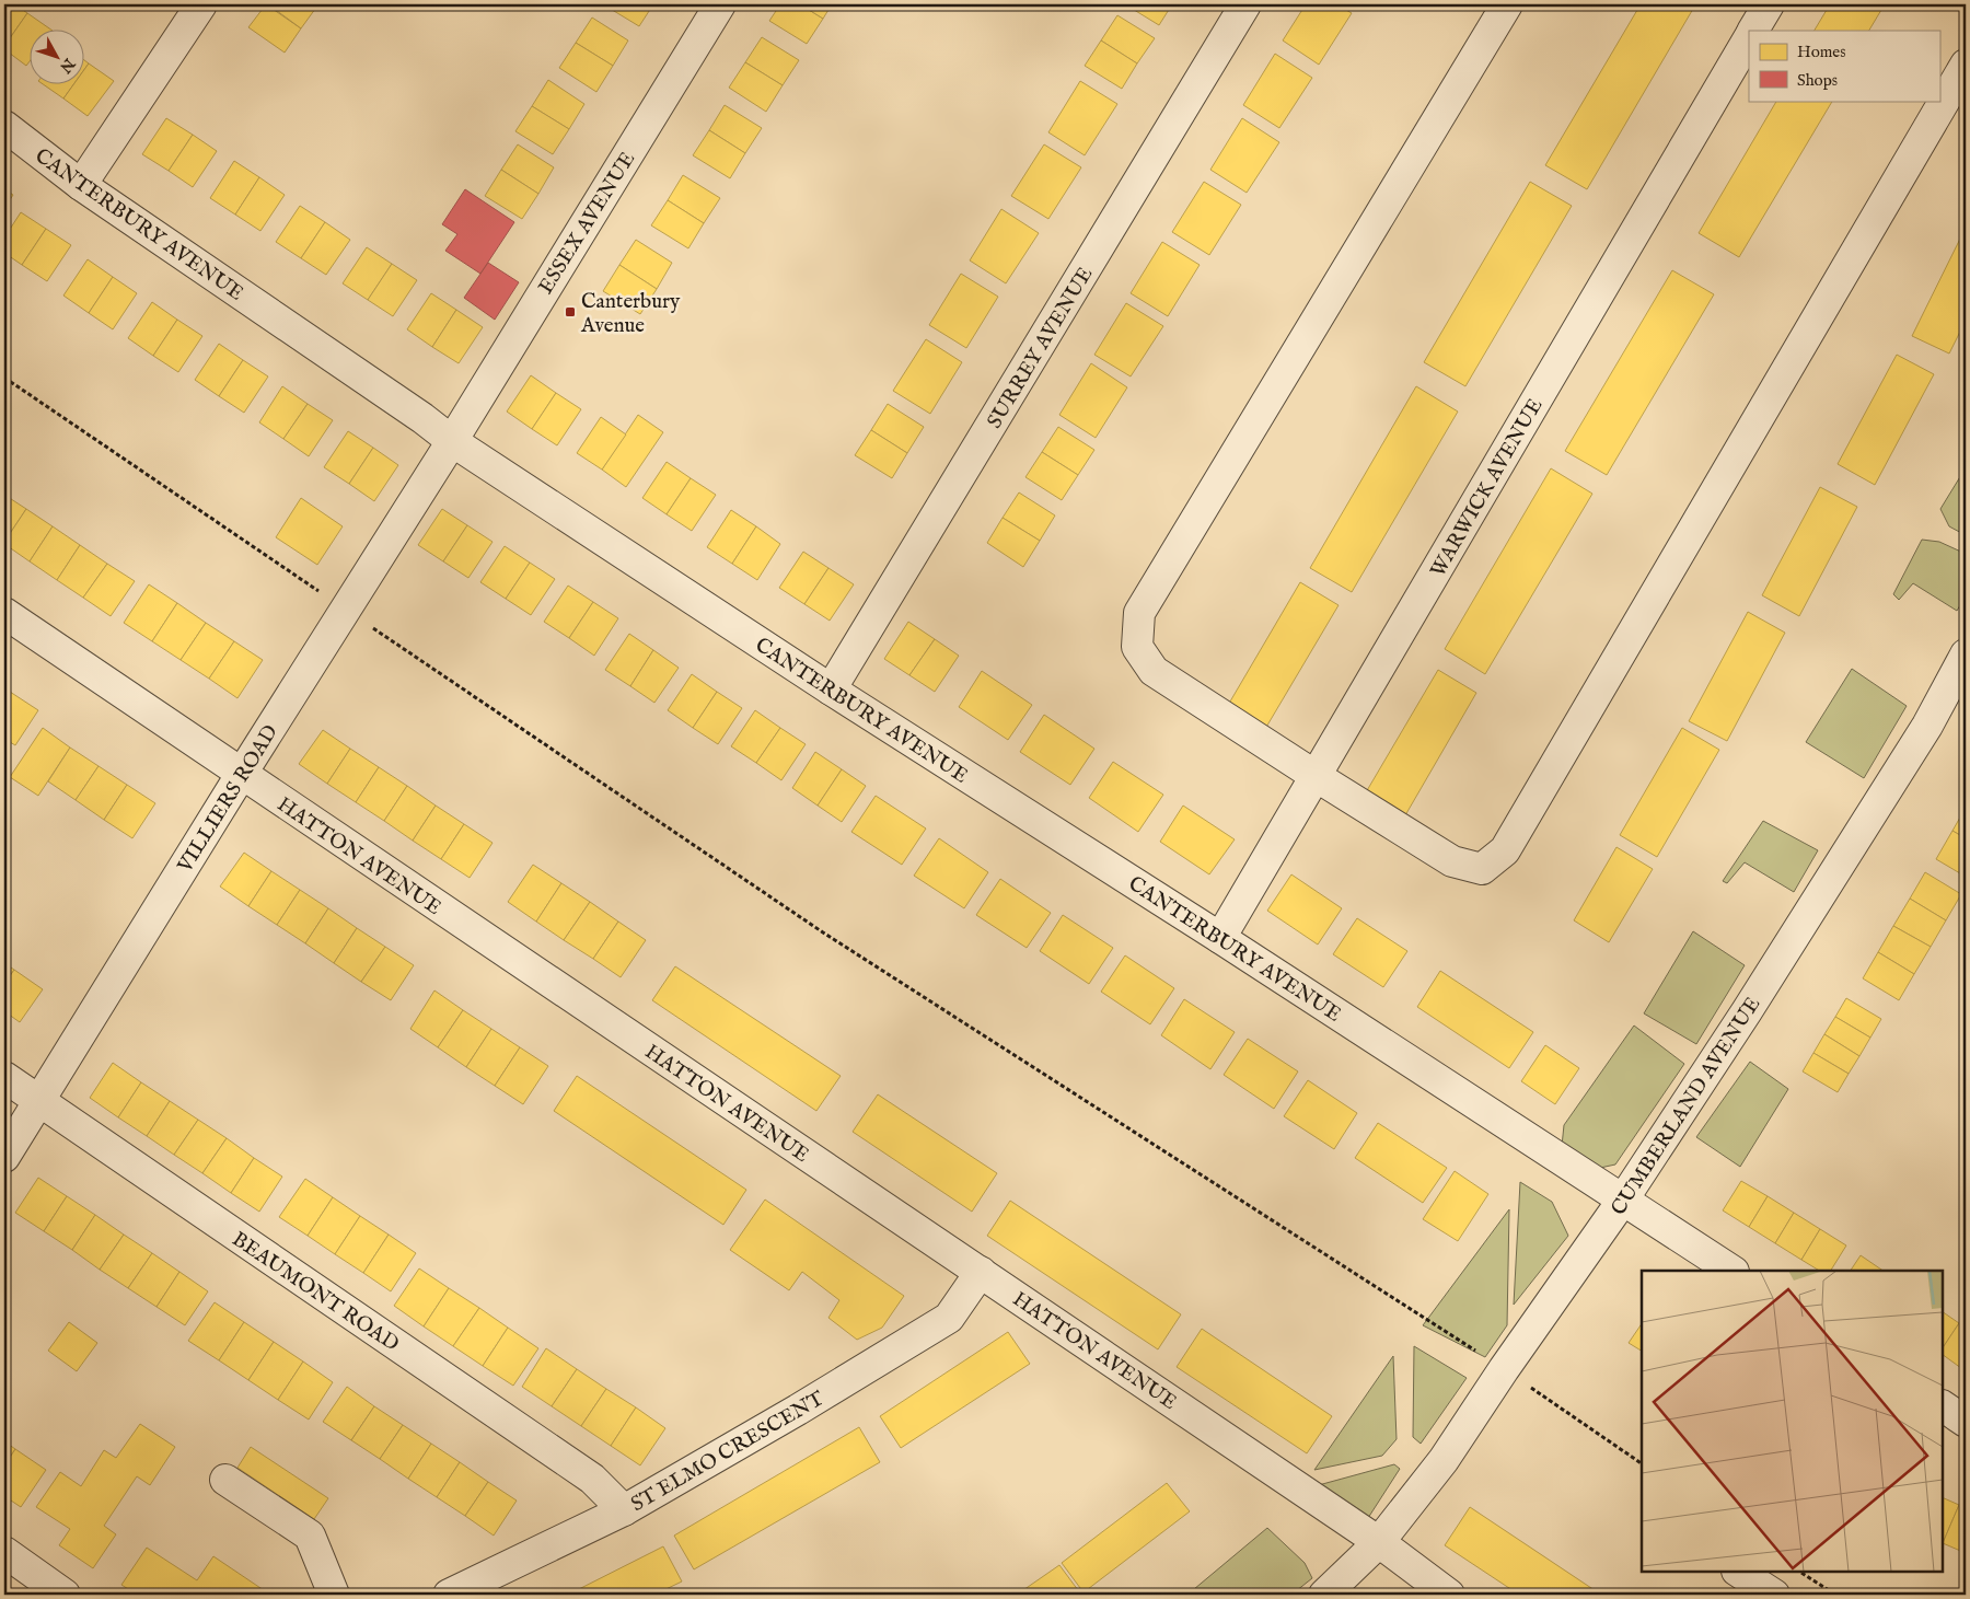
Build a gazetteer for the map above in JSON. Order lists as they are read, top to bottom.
{
  "streets": {
    "street": [
      "ESSEX AVENUE",
      "CANTERBURY AVENUE",
      "SURREY AVENUE",
      "WARWICK AVENUE",
      "VILLIERS ROAD",
      "HATTON AVENUE",
      "CUMBERLAND AVENUE",
      "BEAUMONT ROAD",
      "ST ELMO CRESCENT"
    ]
  },
  "crossings": [
    ["ESSEX AVENUE", "CANTERBURY AVENUE"],
    ["ESSEX AVENUE", "VILLIERS ROAD"],
    ["CANTERBURY AVENUE", "SURREY AVENUE"],
    ["CANTERBURY AVENUE", "WARWICK AVENUE"],
    ["CANTERBURY AVENUE", "VILLIERS ROAD"],
    ["CANTERBURY AVENUE", "CUMBERLAND AVENUE"],
    ["VILLIERS ROAD", "HATTON AVENUE"],
    ["VILLIERS ROAD", "BEAUMONT ROAD"],
    ["HATTON AVENUE", "CUMBERLAND AVENUE"],
    ["HATTON AVENUE", "ST ELMO CRESCENT"],
    ["BEAUMONT ROAD", "ST ELMO CRESCENT"]
  ],
  "places": {
    "transit": ["Canterbury Avenue"]
  },
  "legend": ["Homes", "Shops"],
  "north": "bottom right"
}
